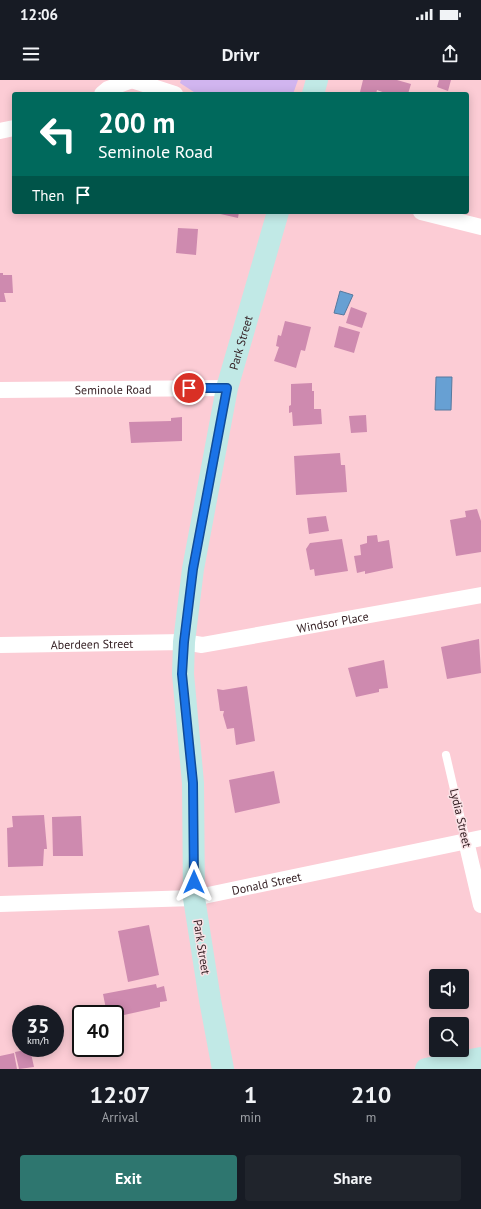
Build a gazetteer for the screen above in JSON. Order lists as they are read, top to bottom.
{
  "streets": {
    "street": [
      "Park Street",
      "Seminole Road",
      "Windsor Place",
      "Aberdeen Street",
      "Lydia Street",
      "Donald Street"
    ]
  },
  "crossings": [
    ["Park Street", "Seminole Road"],
    ["Park Street", "Windsor Place"],
    ["Park Street", "Aberdeen Street"],
    ["Park Street", "Donald Street"],
    ["Windsor Place", "Aberdeen Street"],
    ["Lydia Street", "Donald Street"]
  ],
  "page": {
    "status": "12:06",
    "header": "Drivr",
    "turn": ["200 m", "Seminole Road"],
    "then": "Then",
    "speed": "35 km/h",
    "limit": "40",
    "eta": [
      "12:07",
      "Arrival",
      "1",
      "min",
      "210",
      "m"
    ],
    "buttons": ["Exit", "Share"]
  }
}
